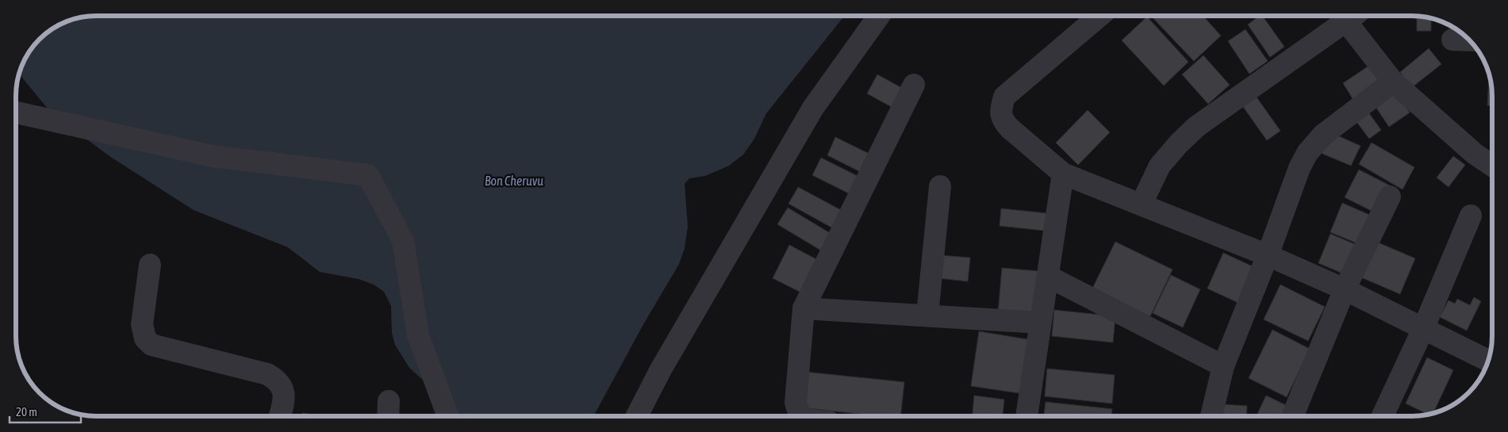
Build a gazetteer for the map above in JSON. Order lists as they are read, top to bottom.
{
  "water": ["Bon Cheruvu"],
  "scale_bar": "20 m"
}
